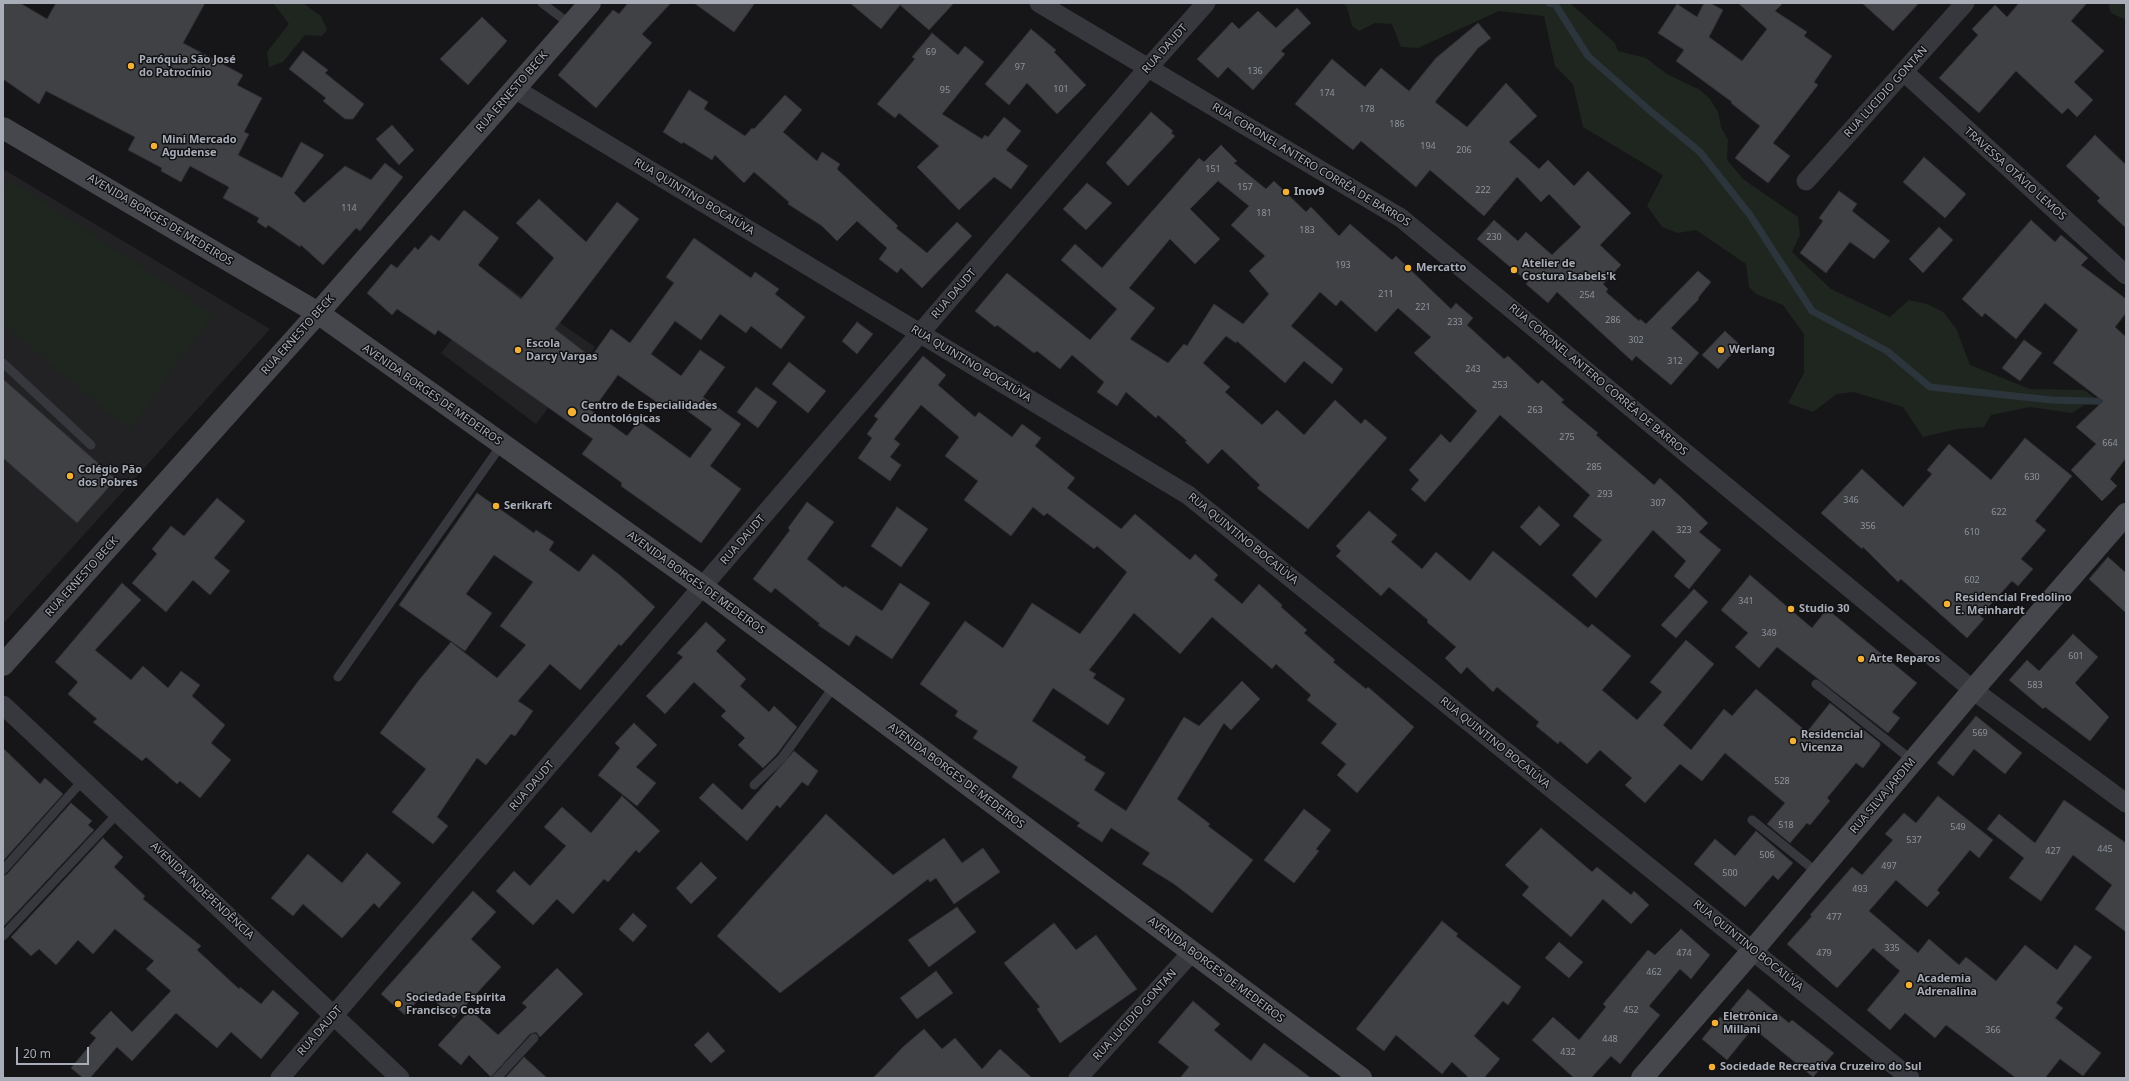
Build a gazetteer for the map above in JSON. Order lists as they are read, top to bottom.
{
  "streets": {
    "main road": ["RUA ERNESTO BECK", "AVENIDA BORGES DE MEDEIROS", "RUA SILVA JARDIM"],
    "street": [
      "RUA DAUDT",
      "RUA LUCIDIO GONTAN",
      "RUA CORONEL ANTERO CORRÊA DE BARROS",
      "TRAVESSA OTÁVIO LEMOS",
      "RUA QUINTINO BOCAIÚVA",
      "AVENIDA INDEPENDÊNCIA"
    ]
  },
  "crossings": [
    ["RUA DAUDT", "RUA CORONEL ANTERO CORRÊA DE BARROS"],
    ["RUA DAUDT", "RUA QUINTINO BOCAIÚVA"],
    ["RUA DAUDT", "AVENIDA BORGES DE MEDEIROS"],
    ["RUA DAUDT", "AVENIDA INDEPENDÊNCIA"],
    ["RUA ERNESTO BECK", "RUA QUINTINO BOCAIÚVA"],
    ["RUA ERNESTO BECK", "AVENIDA BORGES DE MEDEIROS"],
    ["RUA LUCIDIO GONTAN", "TRAVESSA OTÁVIO LEMOS"],
    ["RUA LUCIDIO GONTAN", "AVENIDA BORGES DE MEDEIROS"],
    ["RUA CORONEL ANTERO CORRÊA DE BARROS", "RUA SILVA JARDIM"],
    ["RUA QUINTINO BOCAIÚVA", "RUA SILVA JARDIM"]
  ],
  "places": [
    "Paróquia São José do Patrocínio",
    "Mini Mercado Agudense",
    "Inov9",
    "Mercatto",
    "Atelier de Costura Isabels'k",
    "Escola Darcy Vargas",
    "Werlang",
    "Centro de Especialidades Odontológicas",
    "Colégio Pão dos Pobres",
    "Serikraft",
    "Residencial Fredolino E. Meinhardt",
    "Studio 30",
    "Arte Reparos",
    "Residencial Vicenza",
    "Academia Adrenalina",
    "Sociedade Espírita Francisco Costa",
    "Eletrônica Millani",
    "Sociedade Recreativa Cruzeiro do Sul"
  ],
  "house_numbers": [
    "69",
    "97",
    "136",
    "101",
    "95",
    "174",
    "178",
    "186",
    "194",
    "206",
    "151",
    "157",
    "222",
    "114",
    "181",
    "183",
    "230",
    "193",
    "211",
    "254",
    "221",
    "286",
    "233",
    "302",
    "312",
    "243",
    "253",
    "263",
    "275",
    "664",
    "285",
    "630",
    "293",
    "346",
    "307",
    "622",
    "356",
    "323",
    "610",
    "602",
    "341",
    "349",
    "601",
    "583",
    "569",
    "528",
    "518",
    "549",
    "537",
    "445",
    "427",
    "506",
    "497",
    "500",
    "493",
    "477",
    "335",
    "474",
    "479",
    "462",
    "452",
    "366",
    "448",
    "432"
  ],
  "scale_bar": "20 m"
}
